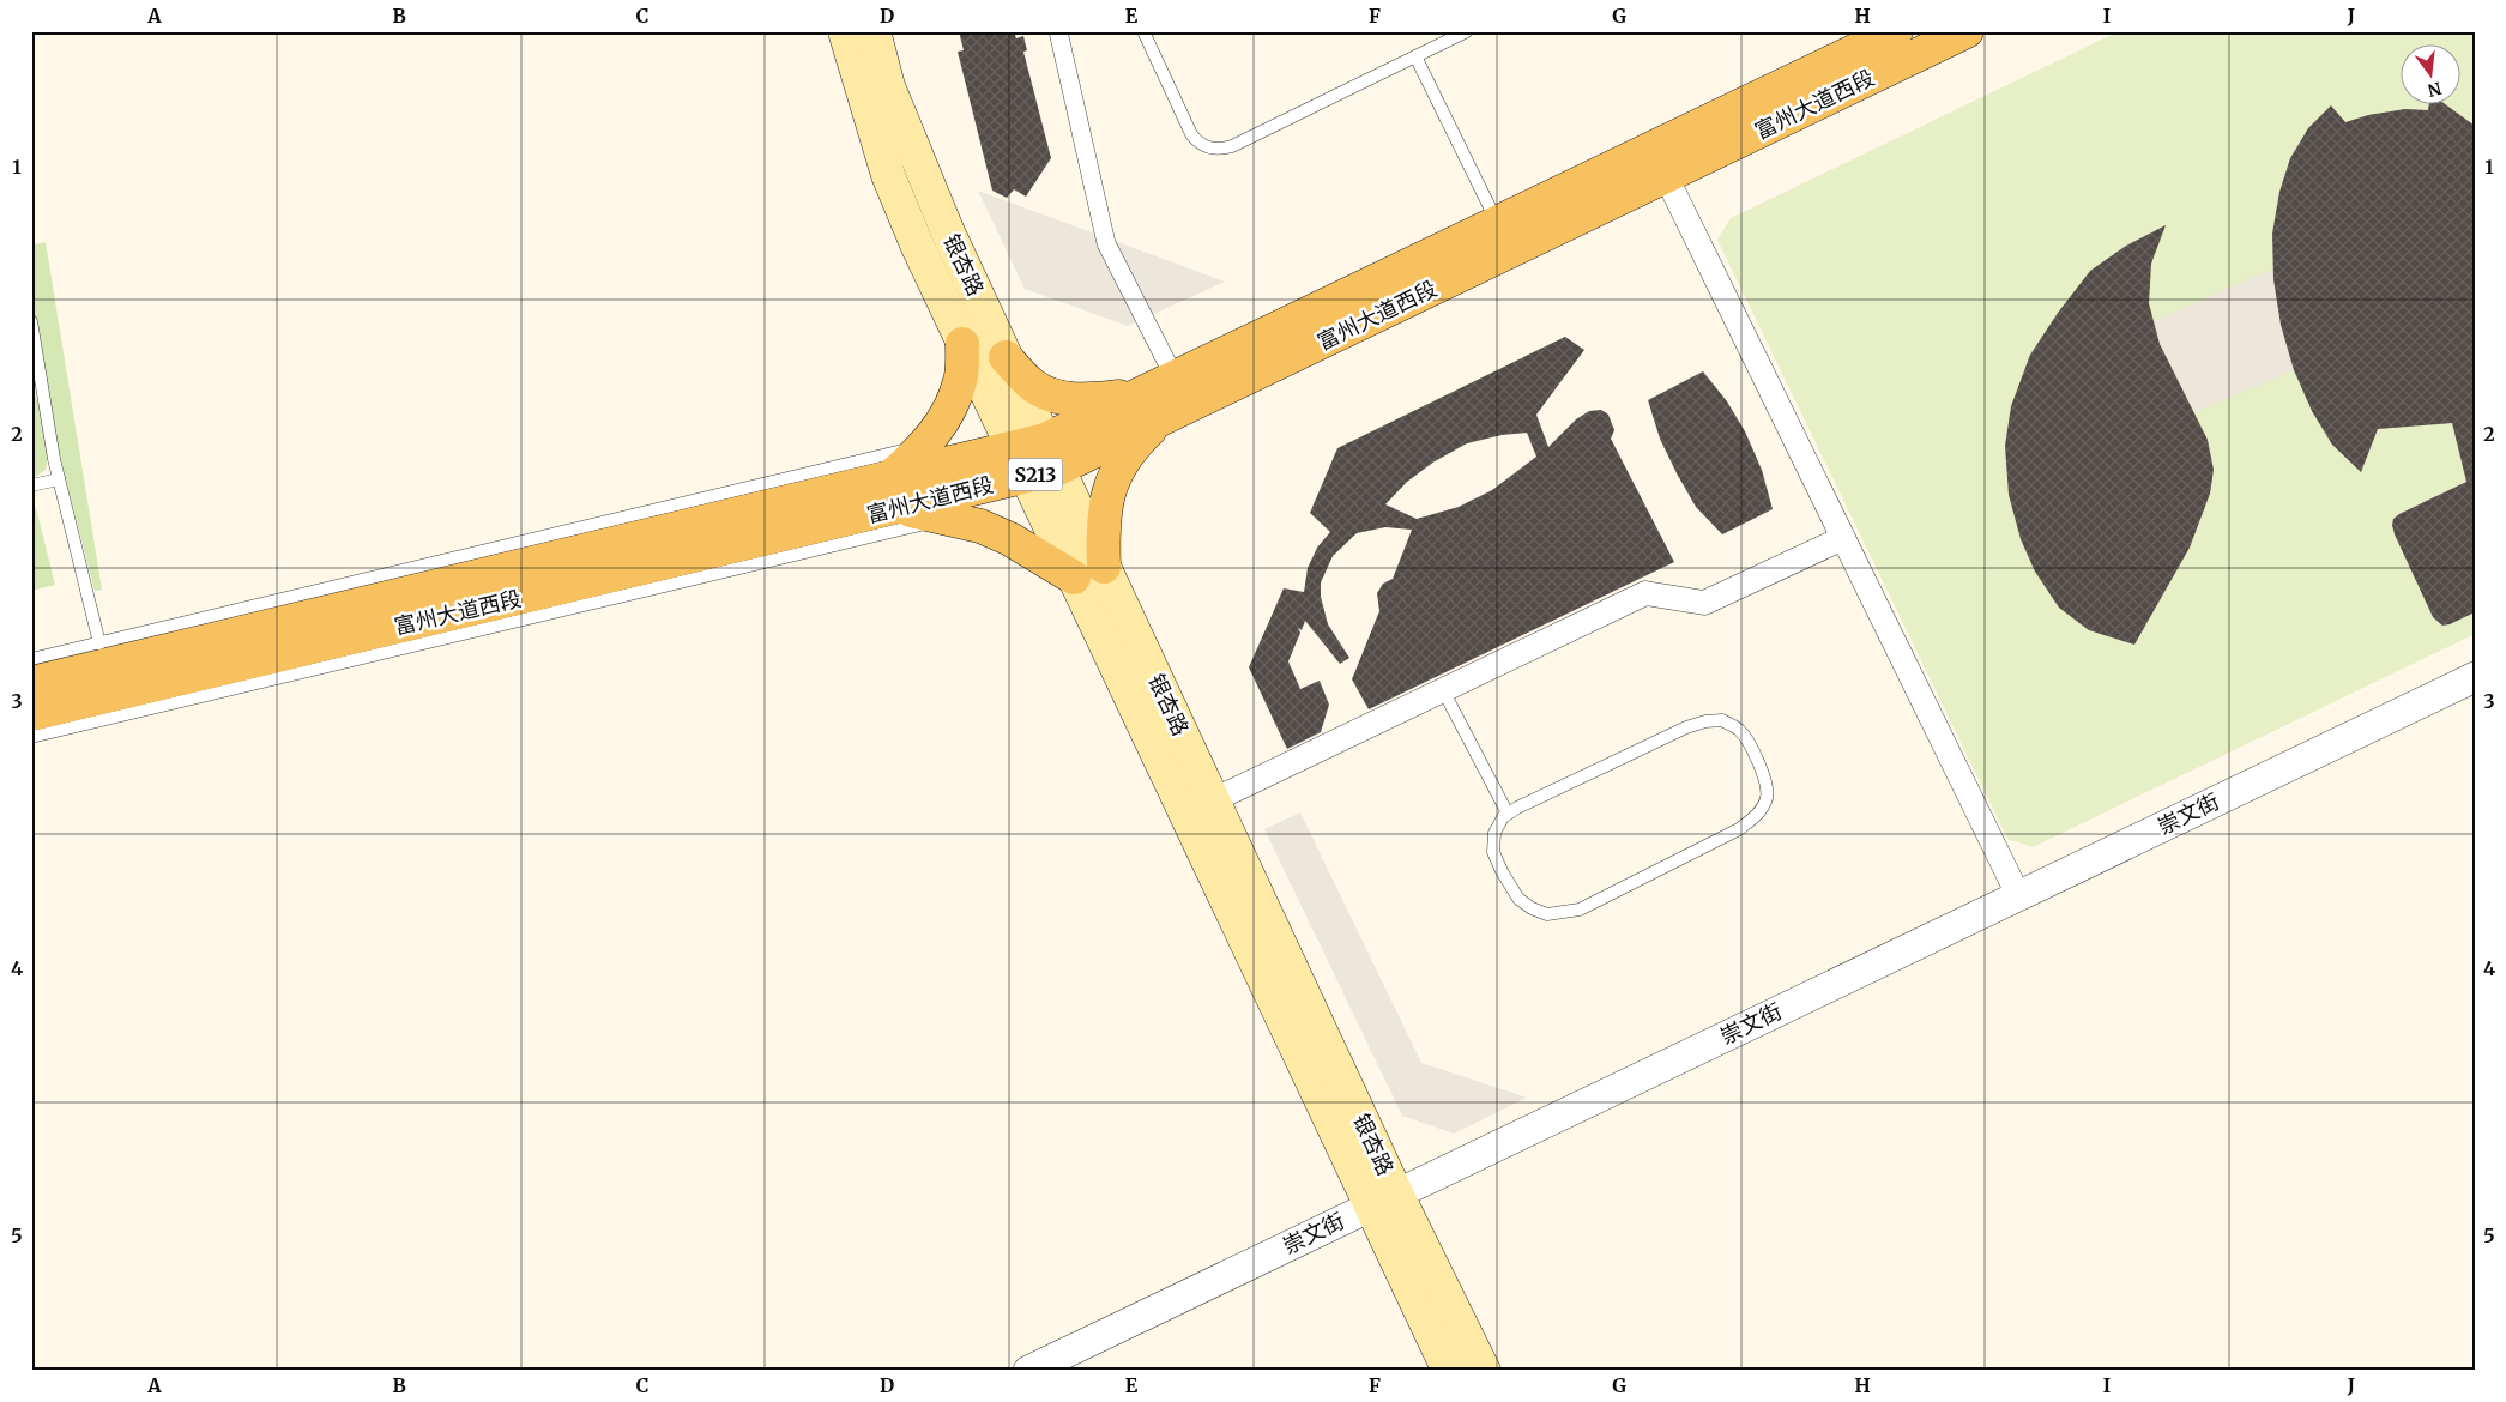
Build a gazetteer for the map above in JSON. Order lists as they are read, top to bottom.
{
  "streets": {
    "main road": ["富州大道西段", "银杏路", "S213"],
    "street": ["崇文街"]
  },
  "crossings": [
    ["富州大道西段", "银杏路"],
    ["银杏路", "崇文街"]
  ],
  "north": "bottom",
  "grid": {
    "columns": [
      "A",
      "B",
      "C",
      "D",
      "E",
      "F",
      "G",
      "H",
      "I",
      "J"
    ],
    "rows": [
      "1",
      "2",
      "3",
      "4",
      "5"
    ]
  }
}
